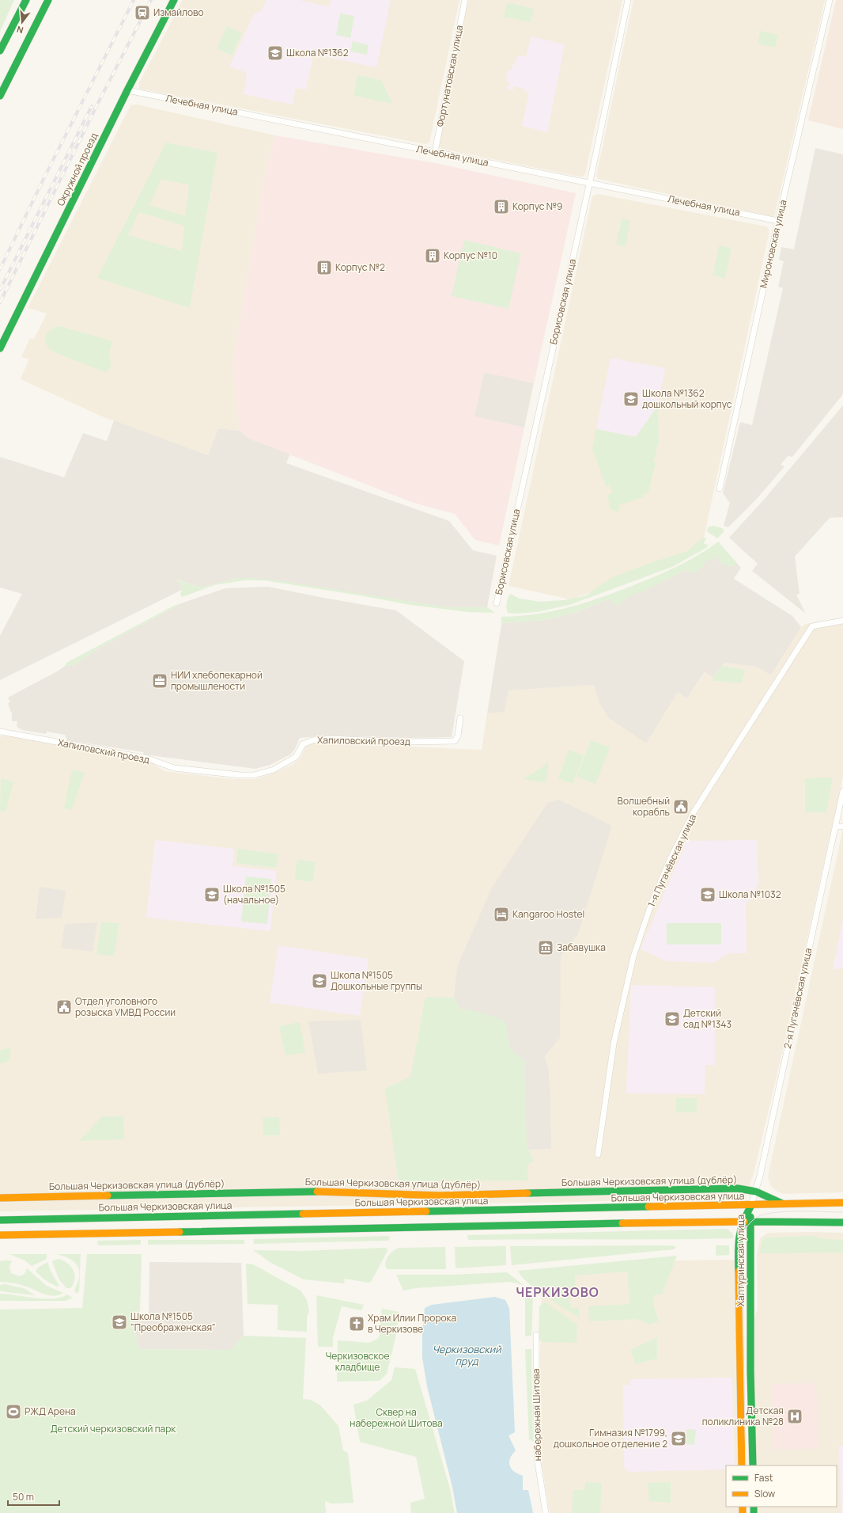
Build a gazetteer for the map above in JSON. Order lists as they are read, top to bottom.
{
  "streets": {
    "main road": [
      "Окружной проезд",
      "Большая Черкизовская улица (дублёр)",
      "Большая Черкизовская улица",
      "Халтуринская улица"
    ],
    "street": [
      "Фортунатовская улица",
      "Лечебная улица",
      "Мироновская улица",
      "Борисовская улица",
      "Хапиловский проезд",
      "1-я Пугачёвская улица",
      "2-я Пугачёвская улица",
      "набережная Шитова"
    ]
  },
  "crossings": [
    ["Фортунатовская улица", "Лечебная улица"],
    ["Лечебная улица", "Окружной проезд"],
    ["Лечебная улица", "Мироновская улица"],
    ["Лечебная улица", "Борисовская улица"],
    ["2-я Пугачёвская улица", "Большая Черкизовская улица (дублёр)"],
    ["2-я Пугачёвская улица", "Большая Черкизовская улица"],
    ["2-я Пугачёвская улица", "Халтуринская улица"],
    ["Большая Черкизовская улица (дублёр)", "Большая Черкизовская улица"],
    ["Большая Черкизовская улица", "Халтуринская улица"]
  ],
  "districts": ["ЧЕРКИЗОВО"],
  "water": ["Черкизовский пруд"],
  "parks": ["Черкизовское кладбище", "Сквер на набережной Шитова", "Детский черкизовский парк"],
  "places": {
    "station": ["Измайлово"],
    "school or university": [
      "Школа №1362",
      "Школа №1362 дошкольный корпус",
      "Школа №1505 (начальное)",
      "Школа №1032",
      "Школа №1505 Дошкольные группы",
      "Детский сад №1343",
      "Школа №1505 \"Преображенская\"",
      "Гимназия №1799, дошкольное отделение 2"
    ],
    "building": ["Корпус №9", "Корпус №10", "Корпус №2"],
    "office": ["НИИ хлебопекарной промышлености"],
    "public building": ["Волшебный корабль", "Отдел уголовного розыска УМВД России"],
    "hotel": ["Kangaroo Hostel"],
    "museum": ["Забавушка"],
    "church": ["Храм Илии Пророка в Черкизове"],
    "sports": ["РЖД Арена"],
    "hospital": ["Детская поликлиника №28"]
  },
  "legend": ["Fast", "Slow"],
  "scale_bar": "50 m",
  "north": "bottom"
}
